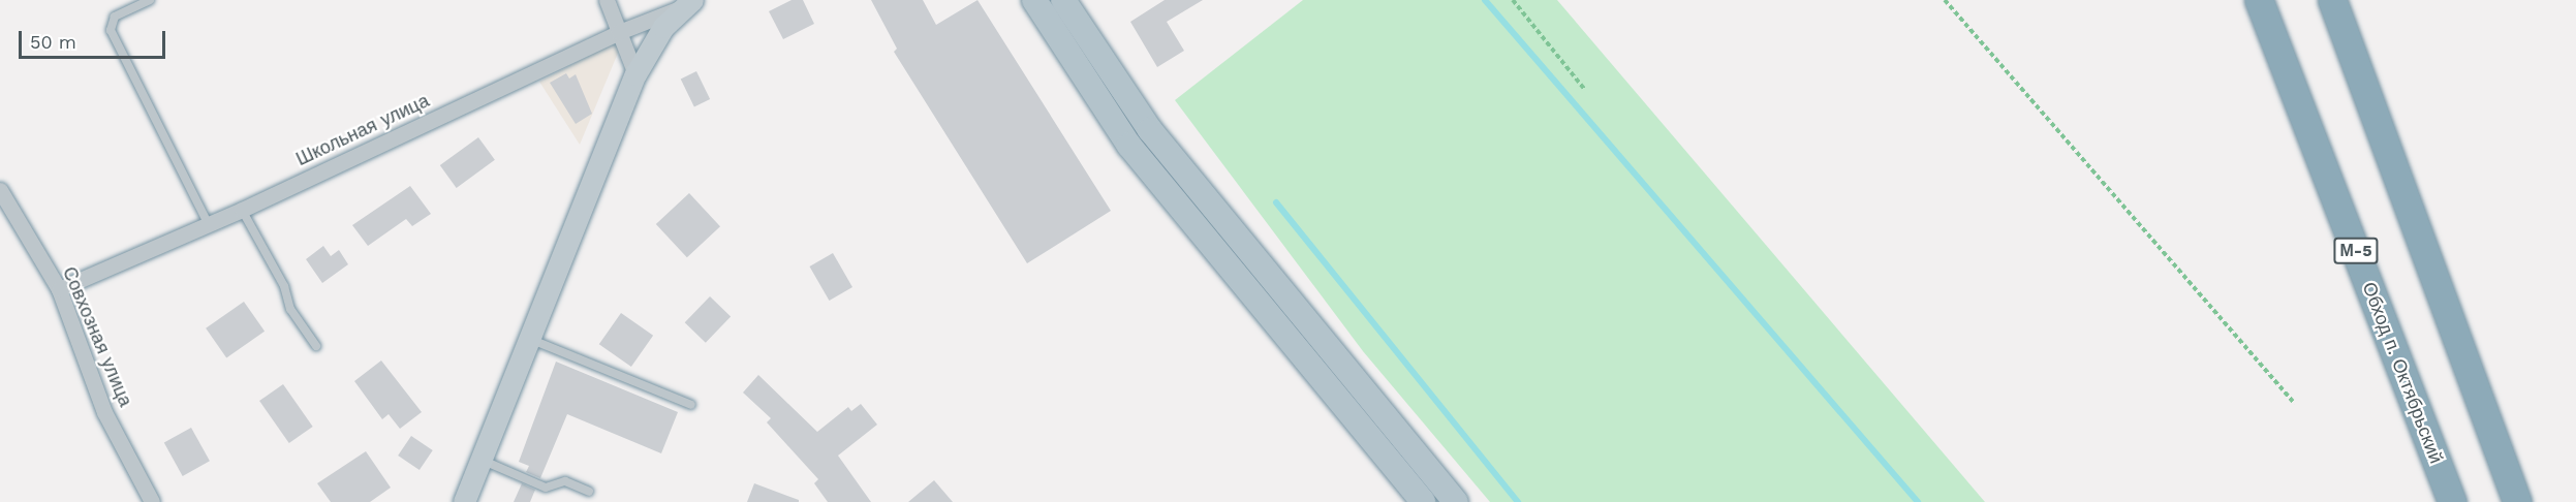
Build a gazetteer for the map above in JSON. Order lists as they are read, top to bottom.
{
  "streets": {
    "highway": ["М-5", "Обход п. Октябрьский"],
    "street": ["Школьная улица", "Совхозная улица"]
  },
  "crossings": [
    ["Школьная улица", "Совхозная улица"]
  ],
  "scale_bar": "50 m"
}
